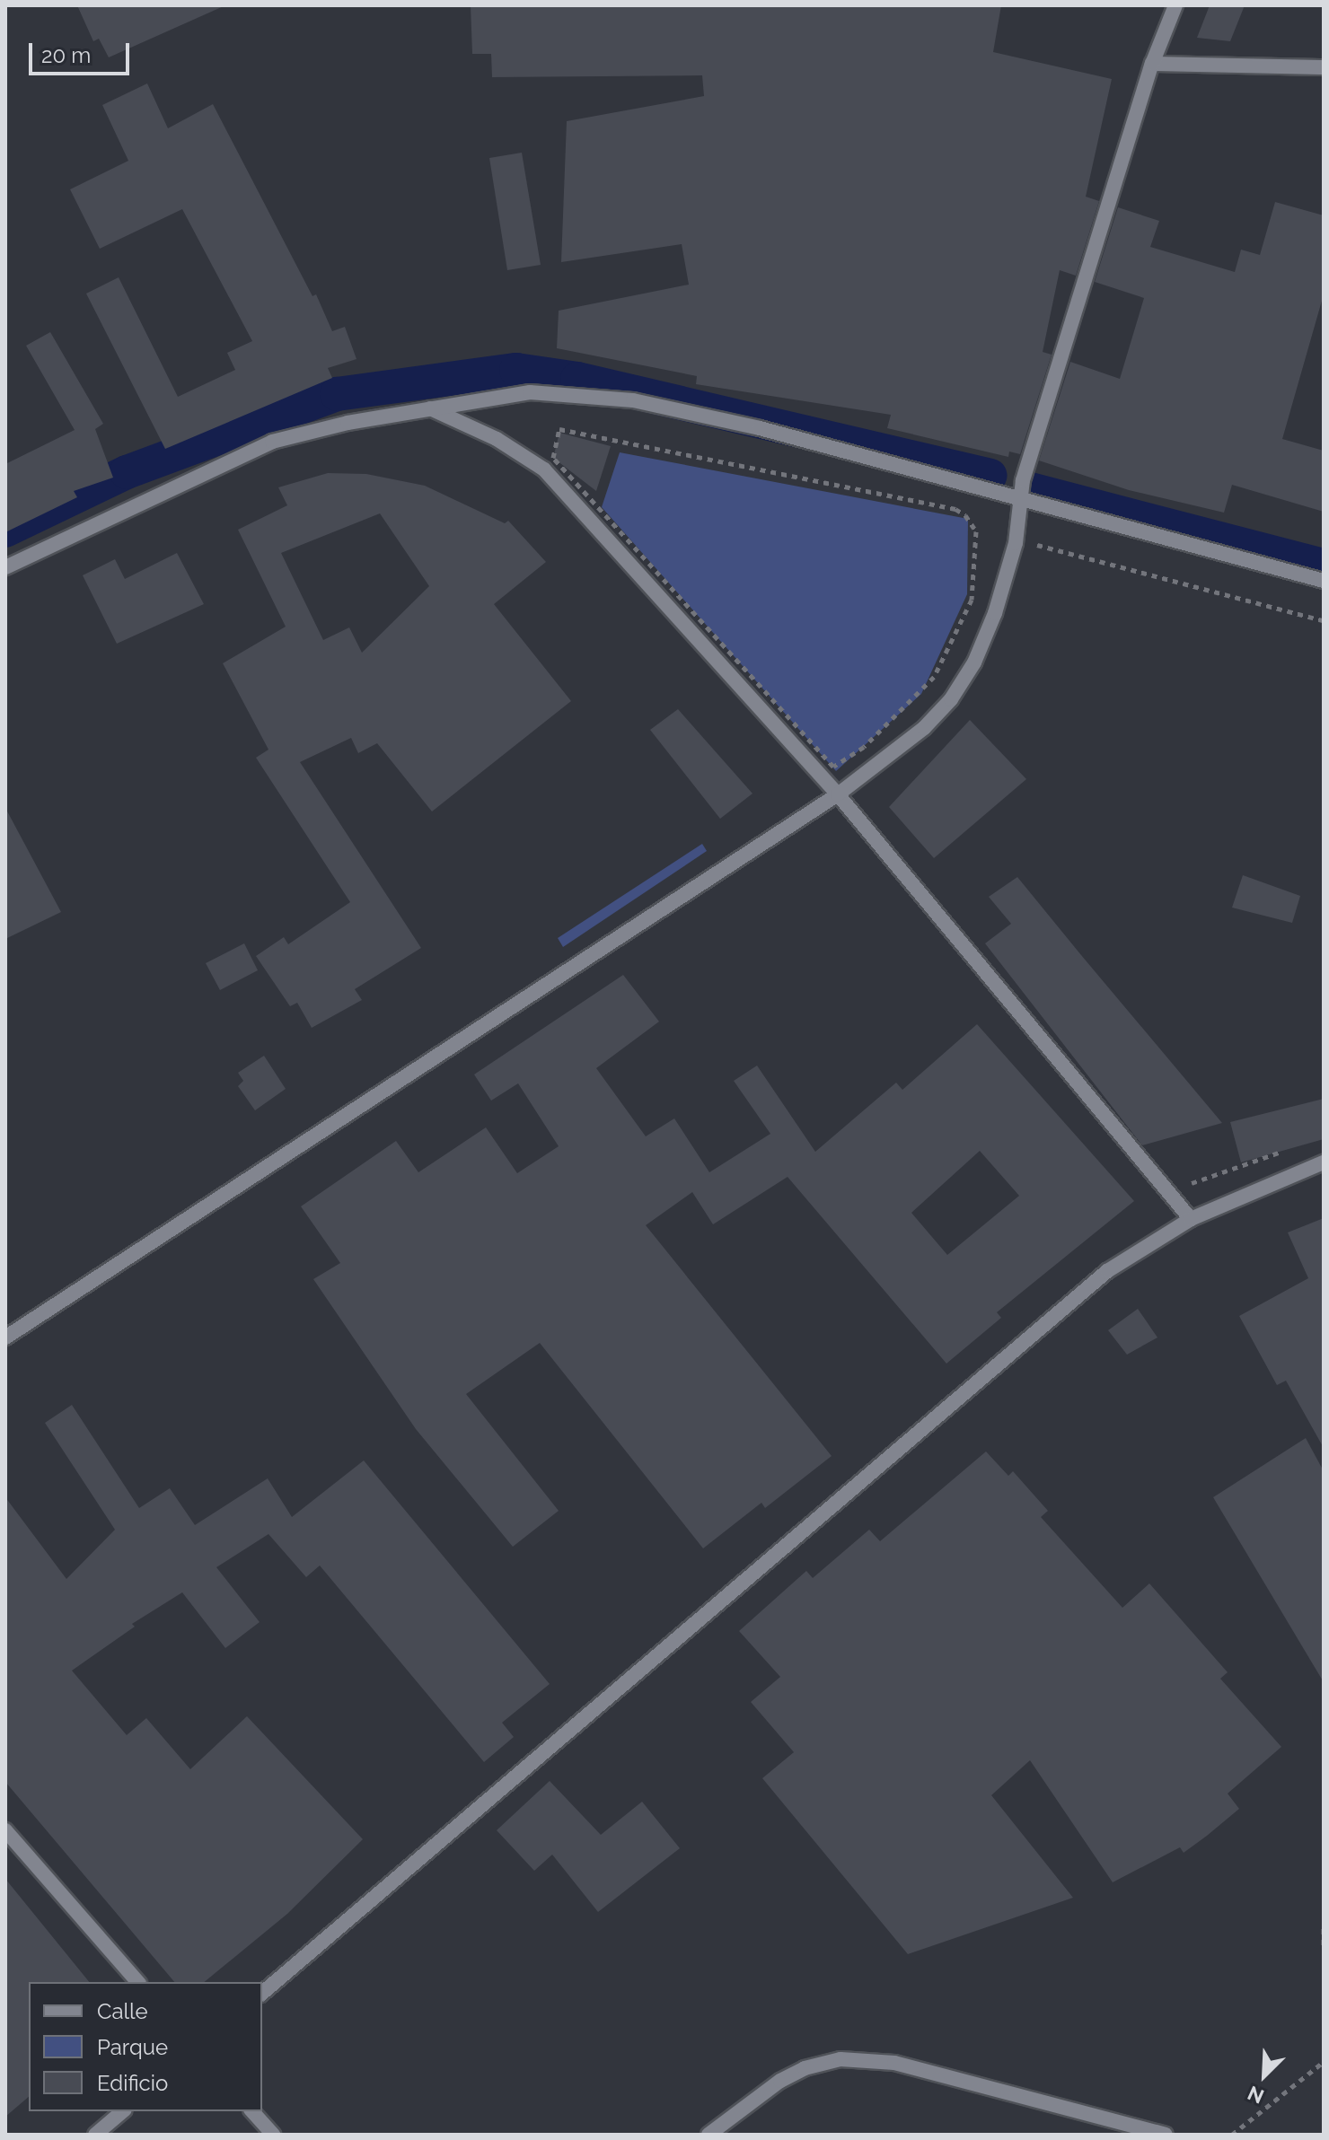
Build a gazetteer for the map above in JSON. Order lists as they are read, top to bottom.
{
  "legend": ["Calle", "Parque", "Edificio"],
  "scale_bar": "20 m",
  "north": "bottom left"
}
